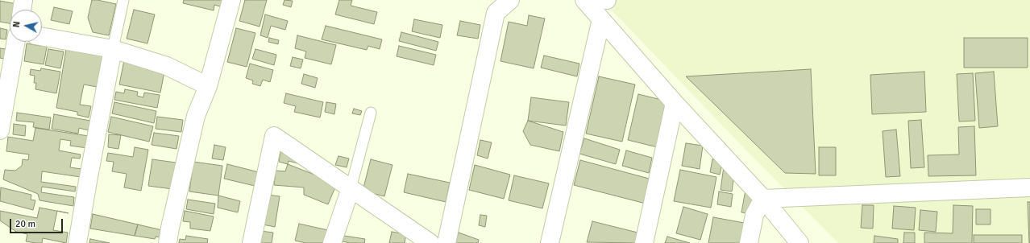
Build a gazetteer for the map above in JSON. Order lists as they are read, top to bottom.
{
  "scale_bar": "20 m",
  "north": "left"
}
